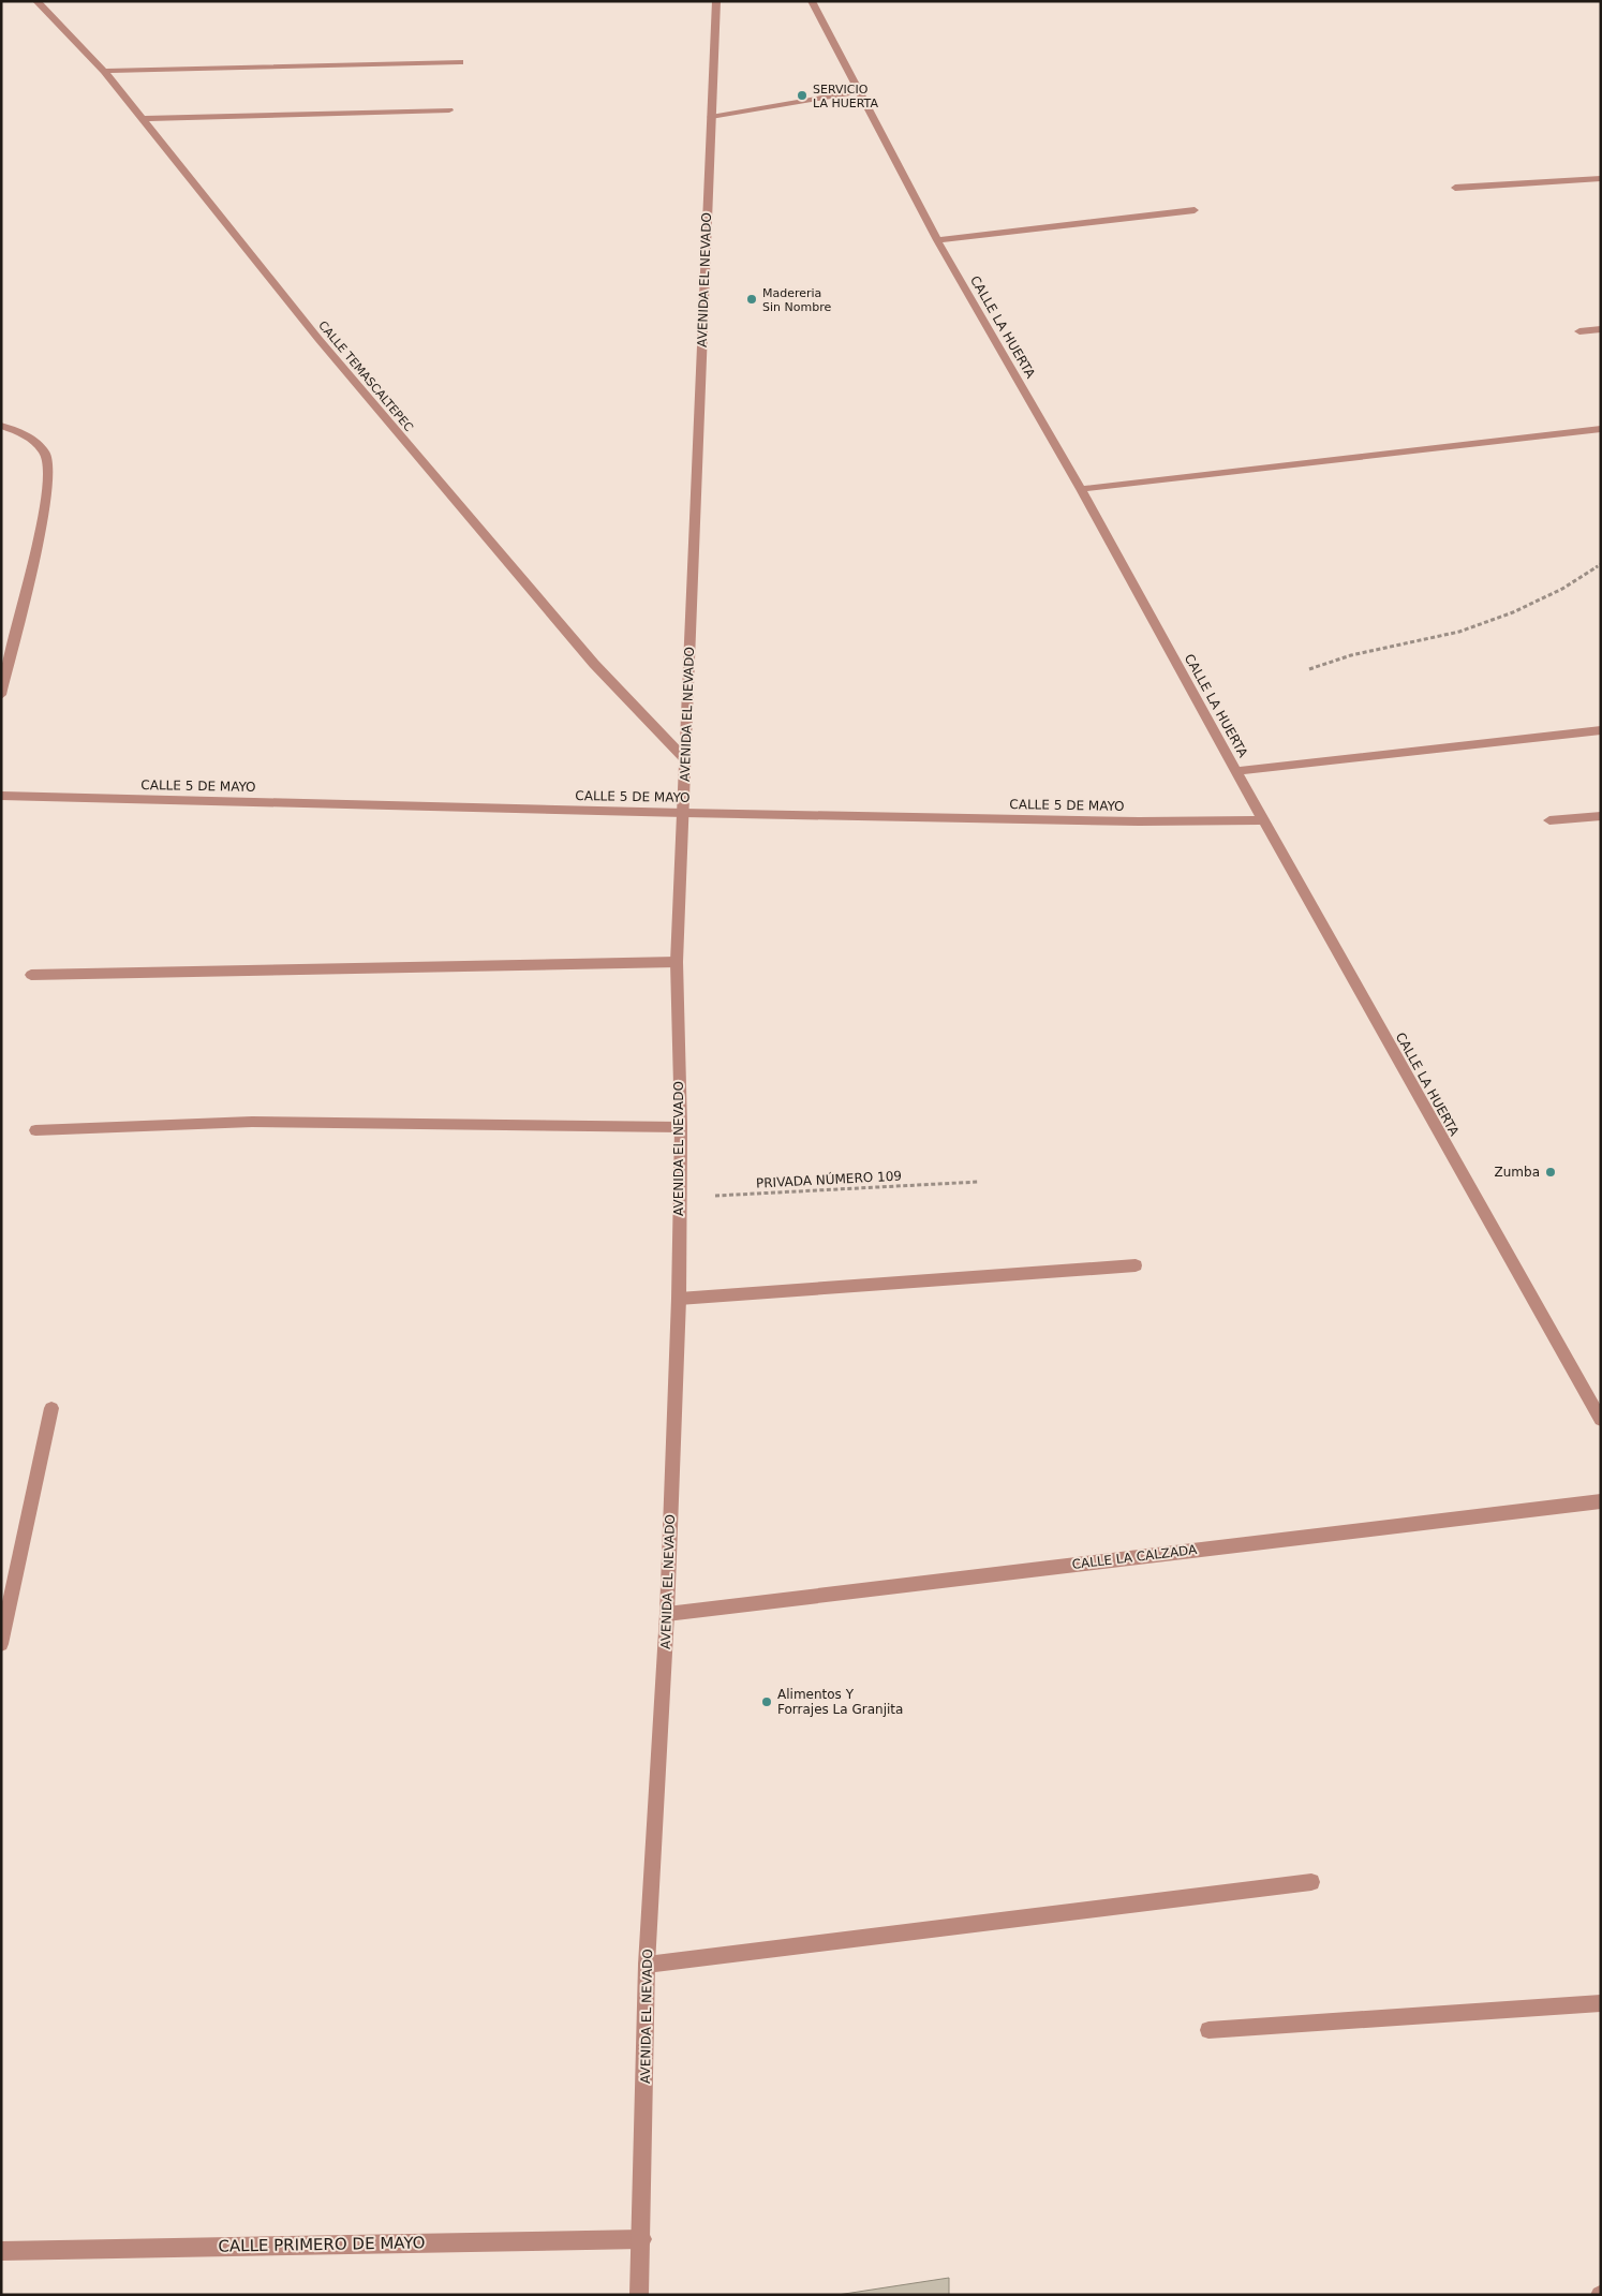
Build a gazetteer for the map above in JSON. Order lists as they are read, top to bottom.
{
  "streets": {
    "street": [
      "AVENIDA EL NEVADO",
      "CALLE LA HUERTA",
      "CALLE TEMASCALTEPEC",
      "CALLE 5 DE MAYO",
      "CALLE LA CALZADA",
      "CALLE PRIMERO DE MAYO"
    ],
    "path": ["PRIVADA NÚMERO 109"]
  },
  "crossings": [
    ["AVENIDA EL NEVADO", "CALLE TEMASCALTEPEC"],
    ["AVENIDA EL NEVADO", "CALLE 5 DE MAYO"],
    ["AVENIDA EL NEVADO", "PRIVADA NÚMERO 109"],
    ["AVENIDA EL NEVADO", "CALLE LA CALZADA"],
    ["AVENIDA EL NEVADO", "CALLE PRIMERO DE MAYO"],
    ["CALLE LA HUERTA", "CALLE 5 DE MAYO"]
  ],
  "places": [
    "SERVICIO LA HUERTA",
    "Madereria Sin Nombre",
    "Zumba",
    "Alimentos Y Forrajes La Granjita"
  ]
}
